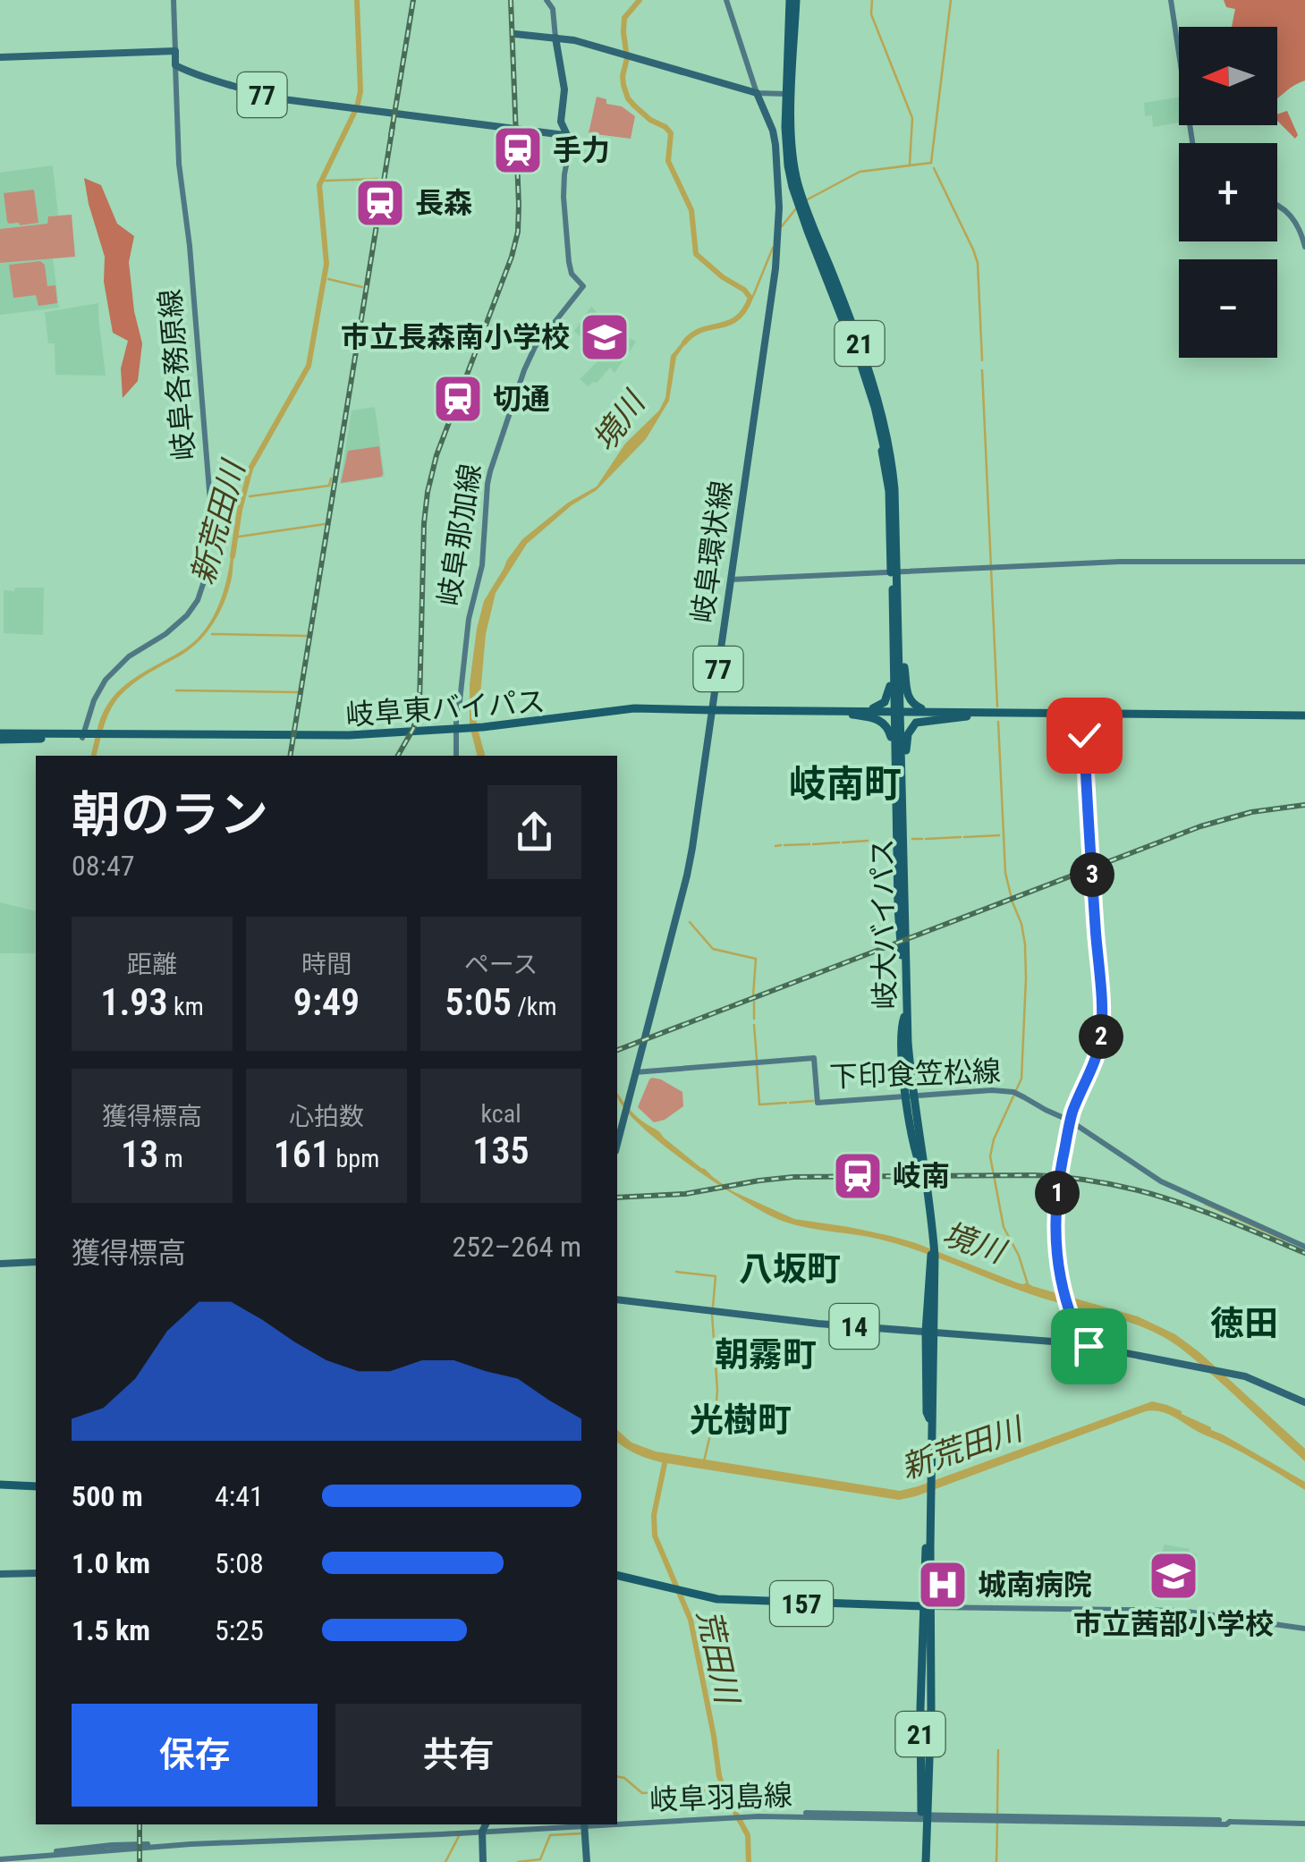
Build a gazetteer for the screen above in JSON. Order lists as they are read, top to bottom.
{
  "streets": {
    "highway": [
      "21",
      "岐阜東バイパス",
      "岐大バイパス",
      "157"
    ],
    "main road": [
      "77",
      "岐阜各務原線",
      "岐阜那加線",
      "岐阜環状線",
      "下印食笠松線",
      "14",
      "岐阜羽島線"
    ]
  },
  "crossings": [
    ["77", "岐阜各務原線"],
    ["77", "岐阜那加線"],
    ["21", "岐阜東バイパス"],
    ["21", "岐大バイパス"],
    ["21", "下印食笠松線"],
    ["21", "14"],
    ["岐阜各務原線", "岐阜東バイパス"],
    ["岐阜那加線", "岐阜東バイパス"],
    ["岐阜環状線", "岐阜東バイパス"],
    ["岐阜環状線", "下印食笠松線"],
    ["岐大バイパス", "157"],
    ["岐大バイパス", "岐阜羽島線"]
  ],
  "districts": [
    "岐南町",
    "八坂町",
    "徳田",
    "朝霧町",
    "光樹町"
  ],
  "water": ["境川", "新荒田川", "荒田川"],
  "places": {
    "station": [
      "手力",
      "長森",
      "切通",
      "岐南"
    ],
    "school or university": ["市立長森南小学校", "市立茜部小学校"],
    "hospital": ["城南病院"]
  },
  "north": "left",
  "page": {
    "map_buttons": ["+", "−"],
    "heading": ["朝のラン", "08:47"],
    "pins": ["3", "2", "1"],
    "stats": [
      ["距離", "1.93 km"],
      ["時間", "9:49"],
      ["ペース", "5:05 /km"],
      ["獲得標高", "13 m"],
      ["心拍数", "161 bpm"],
      ["kcal", "135"]
    ],
    "chart": ["獲得標高", "252–264 m"],
    "list": [
      {
        "name": "500 m",
        "note": "4:41"
      },
      {
        "name": "1.0 km",
        "note": "5:08"
      },
      {
        "name": "1.5 km",
        "note": "5:25"
      }
    ],
    "buttons": ["保存", "共有"]
  }
}
